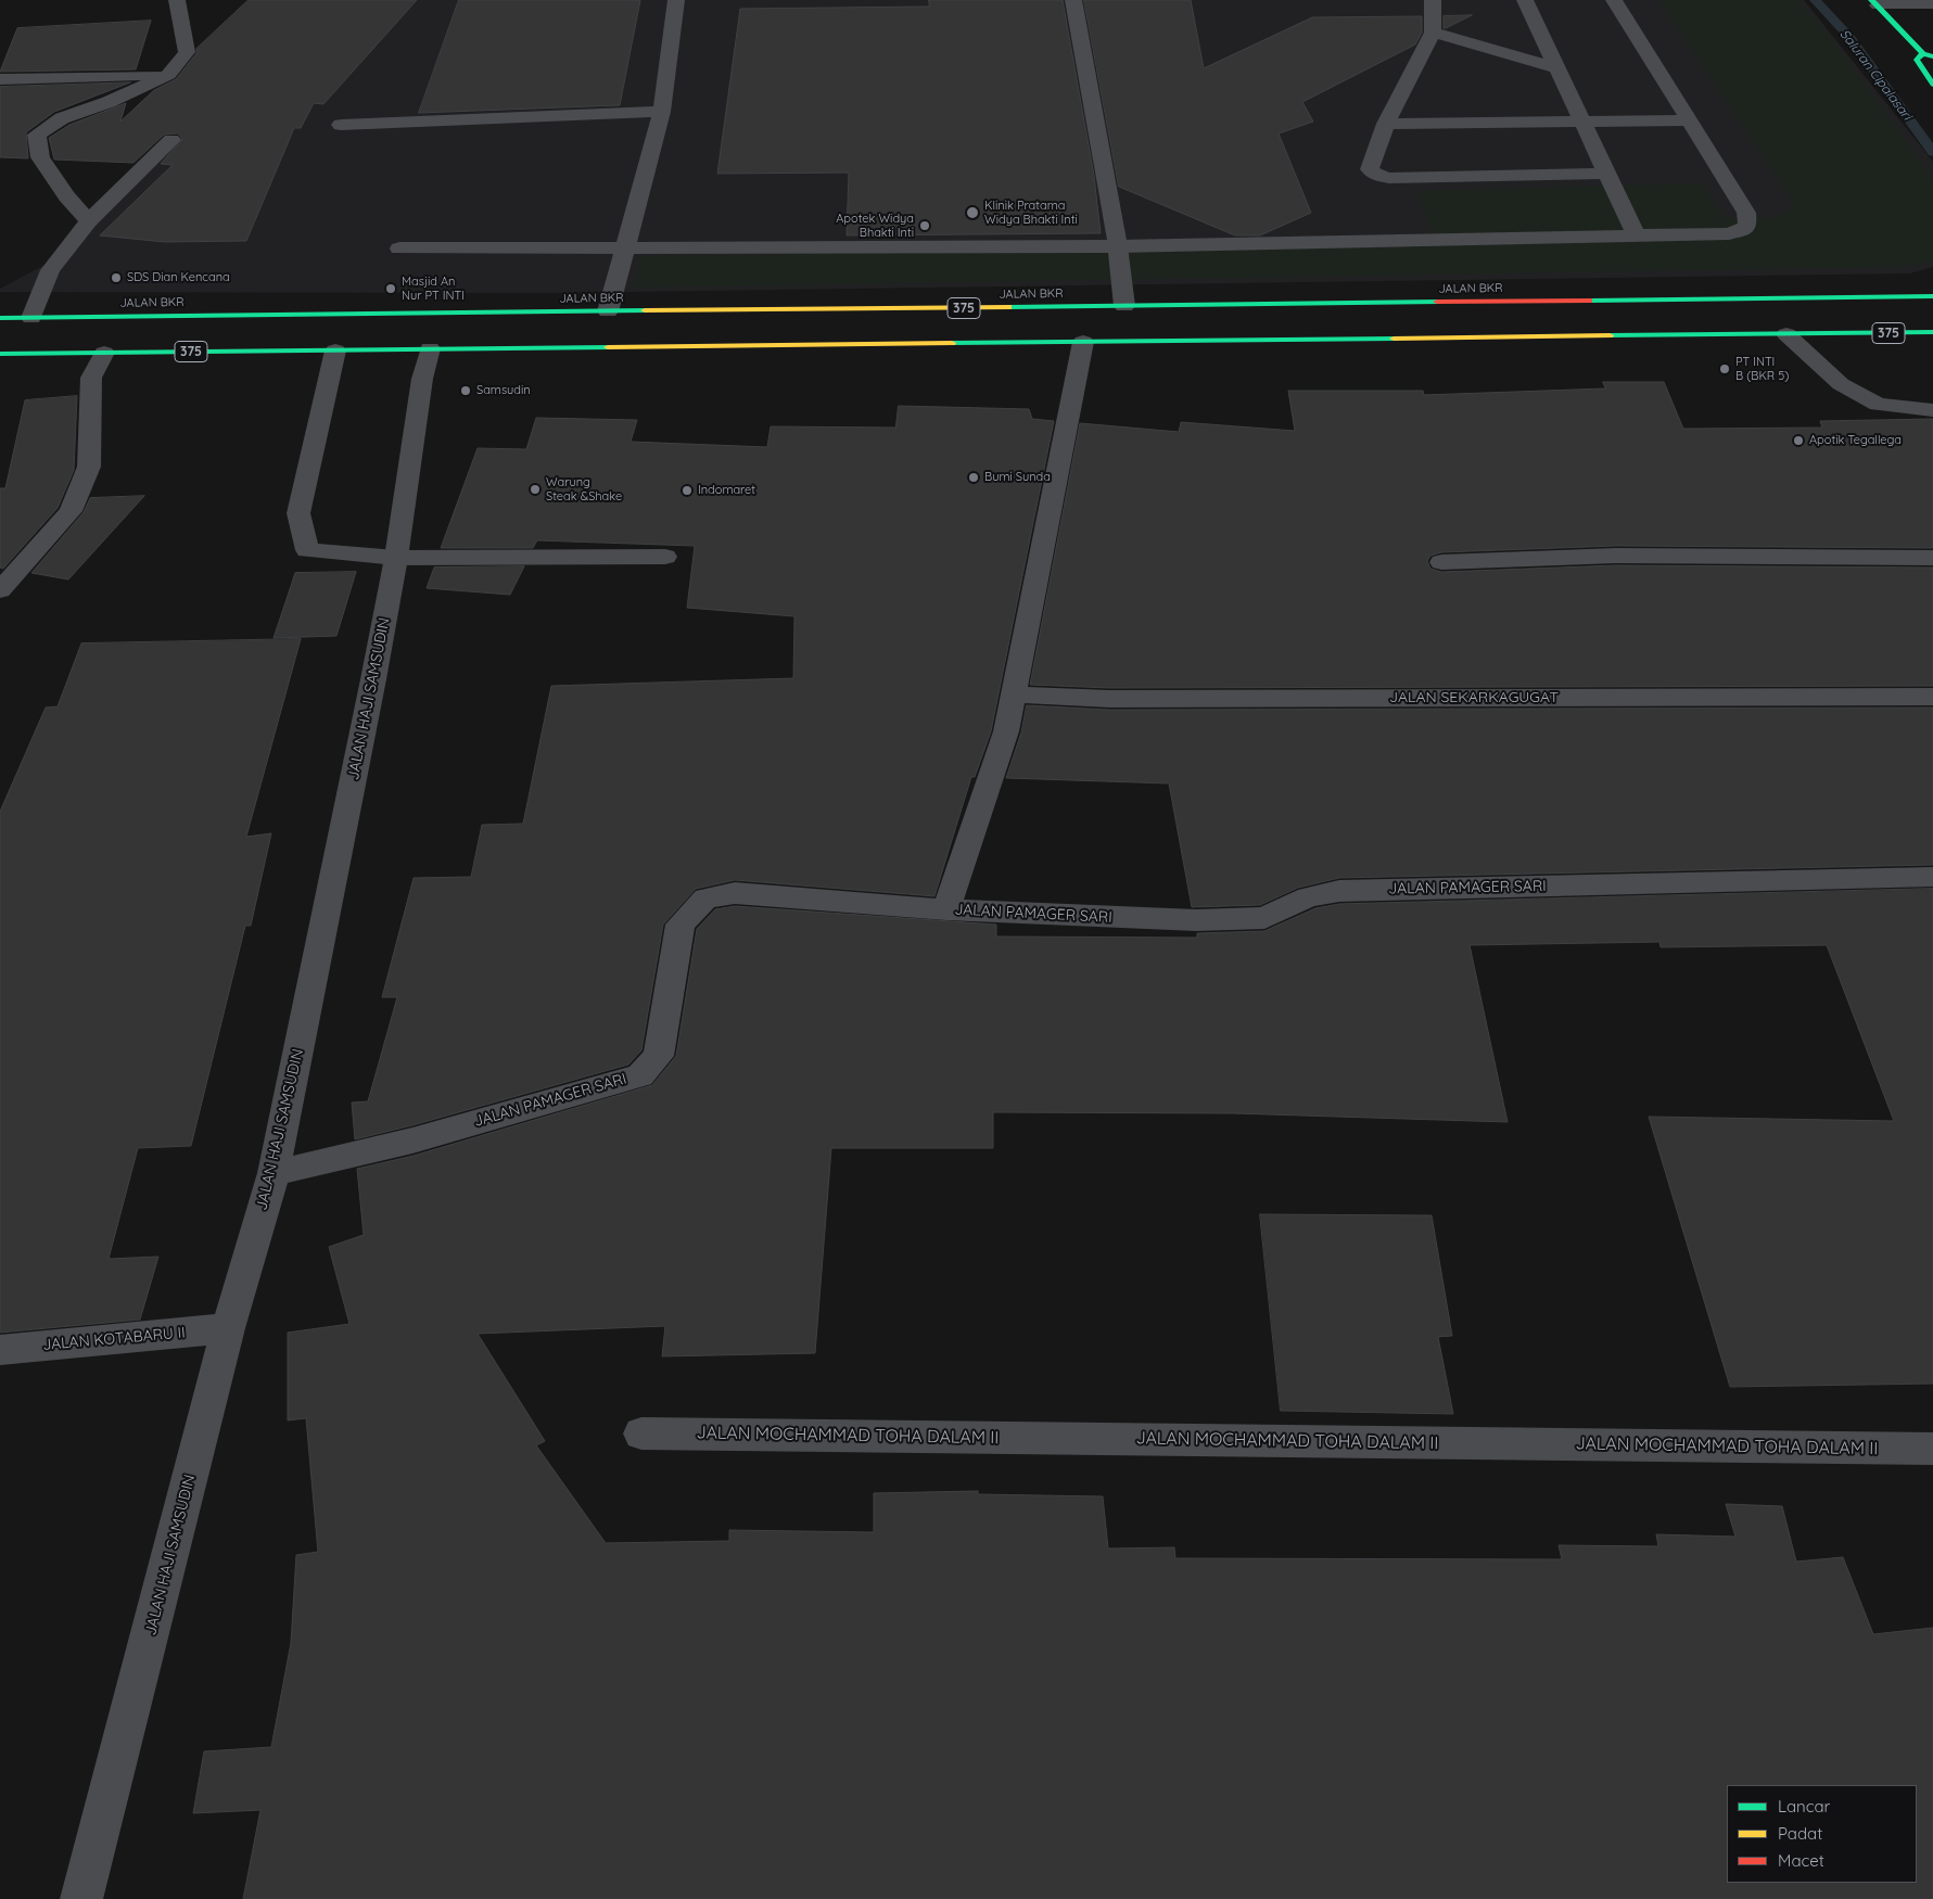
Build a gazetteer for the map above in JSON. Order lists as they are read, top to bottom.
{
  "streets": {
    "main road": ["JALAN BKR", "375"],
    "street": [
      "JALAN SEKARKAGUGAT",
      "JALAN HAJI SAMSUDIN",
      "JALAN PAMAGER SARI",
      "JALAN KOTABARU II",
      "JALAN MOCHAMMAD TOHA DALAM II"
    ]
  },
  "crossings": [
    ["375", "JALAN HAJI SAMSUDIN"],
    ["JALAN HAJI SAMSUDIN", "JALAN PAMAGER SARI"],
    ["JALAN HAJI SAMSUDIN", "JALAN KOTABARU II"]
  ],
  "water": ["Saluran Cipalasari"],
  "places": [
    "Klinik Pratama Widya Bhakti Inti",
    "Apotek Widya Bhakti Inti",
    "SDS Dian Kencana",
    "Masjid An Nur PT INTI",
    "PT INTI B (BKR 5)",
    "Samsudin",
    "Apotik Tegallega",
    "Bumi Sunda",
    "Warung Steak &Shake",
    "Indomaret"
  ],
  "legend": ["Lancar", "Padat", "Macet"]
}
